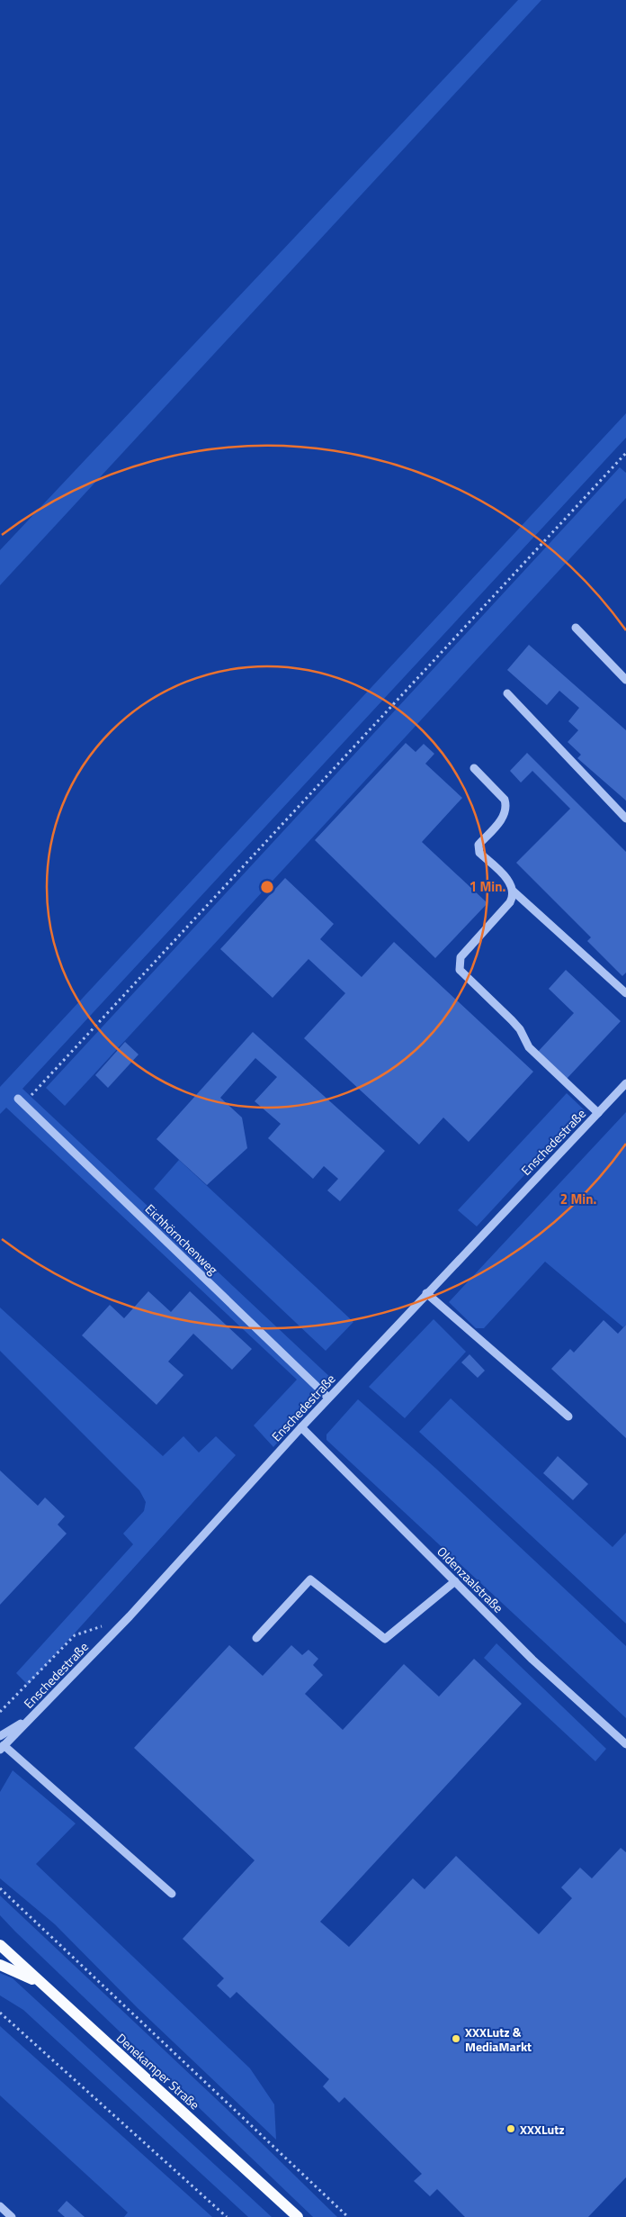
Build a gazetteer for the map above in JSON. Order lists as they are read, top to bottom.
{
  "streets": {
    "main road": ["Denekamper Straße"],
    "street": ["Enschedestraße", "Eichhörnchenweg", "Oldenzaalstraße"]
  },
  "crossings": [
    ["Enschedestraße", "Eichhörnchenweg"],
    ["Enschedestraße", "Oldenzaalstraße"]
  ],
  "places": ["XXXLutz & MediaMarkt", "XXXLutz"],
  "rings": ["1 Min.", "2 Min."]
}
